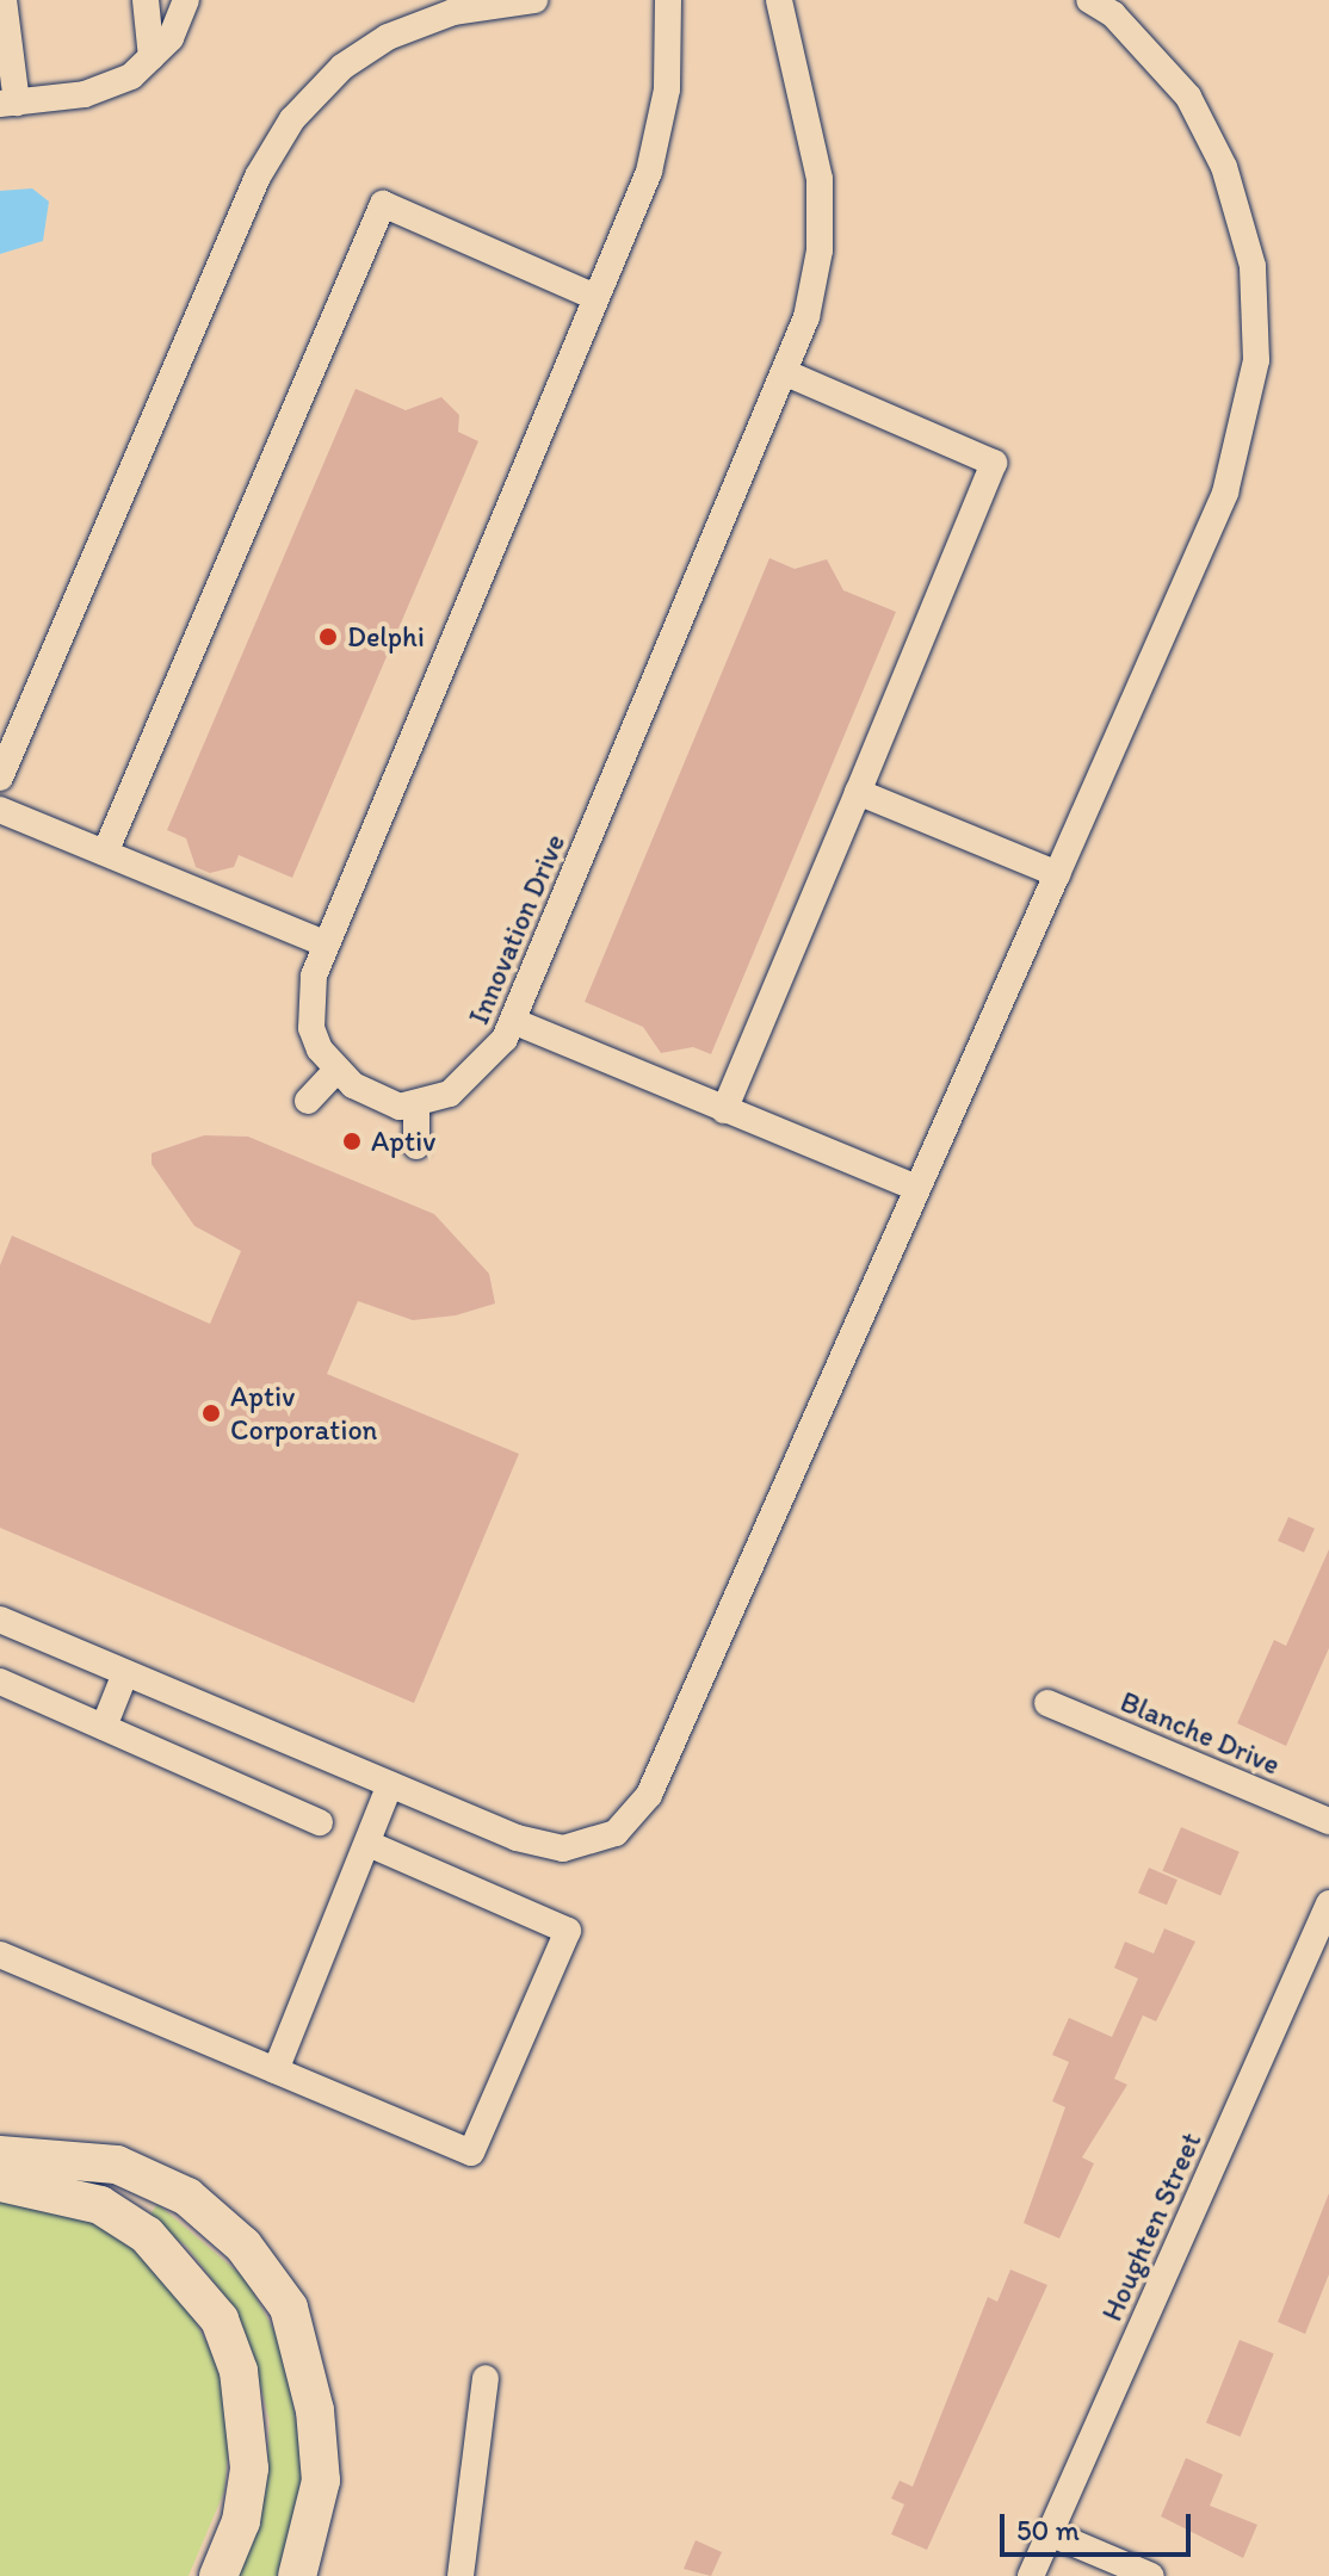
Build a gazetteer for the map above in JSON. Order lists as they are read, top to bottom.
{
  "streets": {
    "street": ["Innovation Drive", "Blanche Drive", "Houghten Street"]
  },
  "places": ["Delphi", "Aptiv", "Aptiv Corporation"],
  "scale_bar": "50 m"
}
